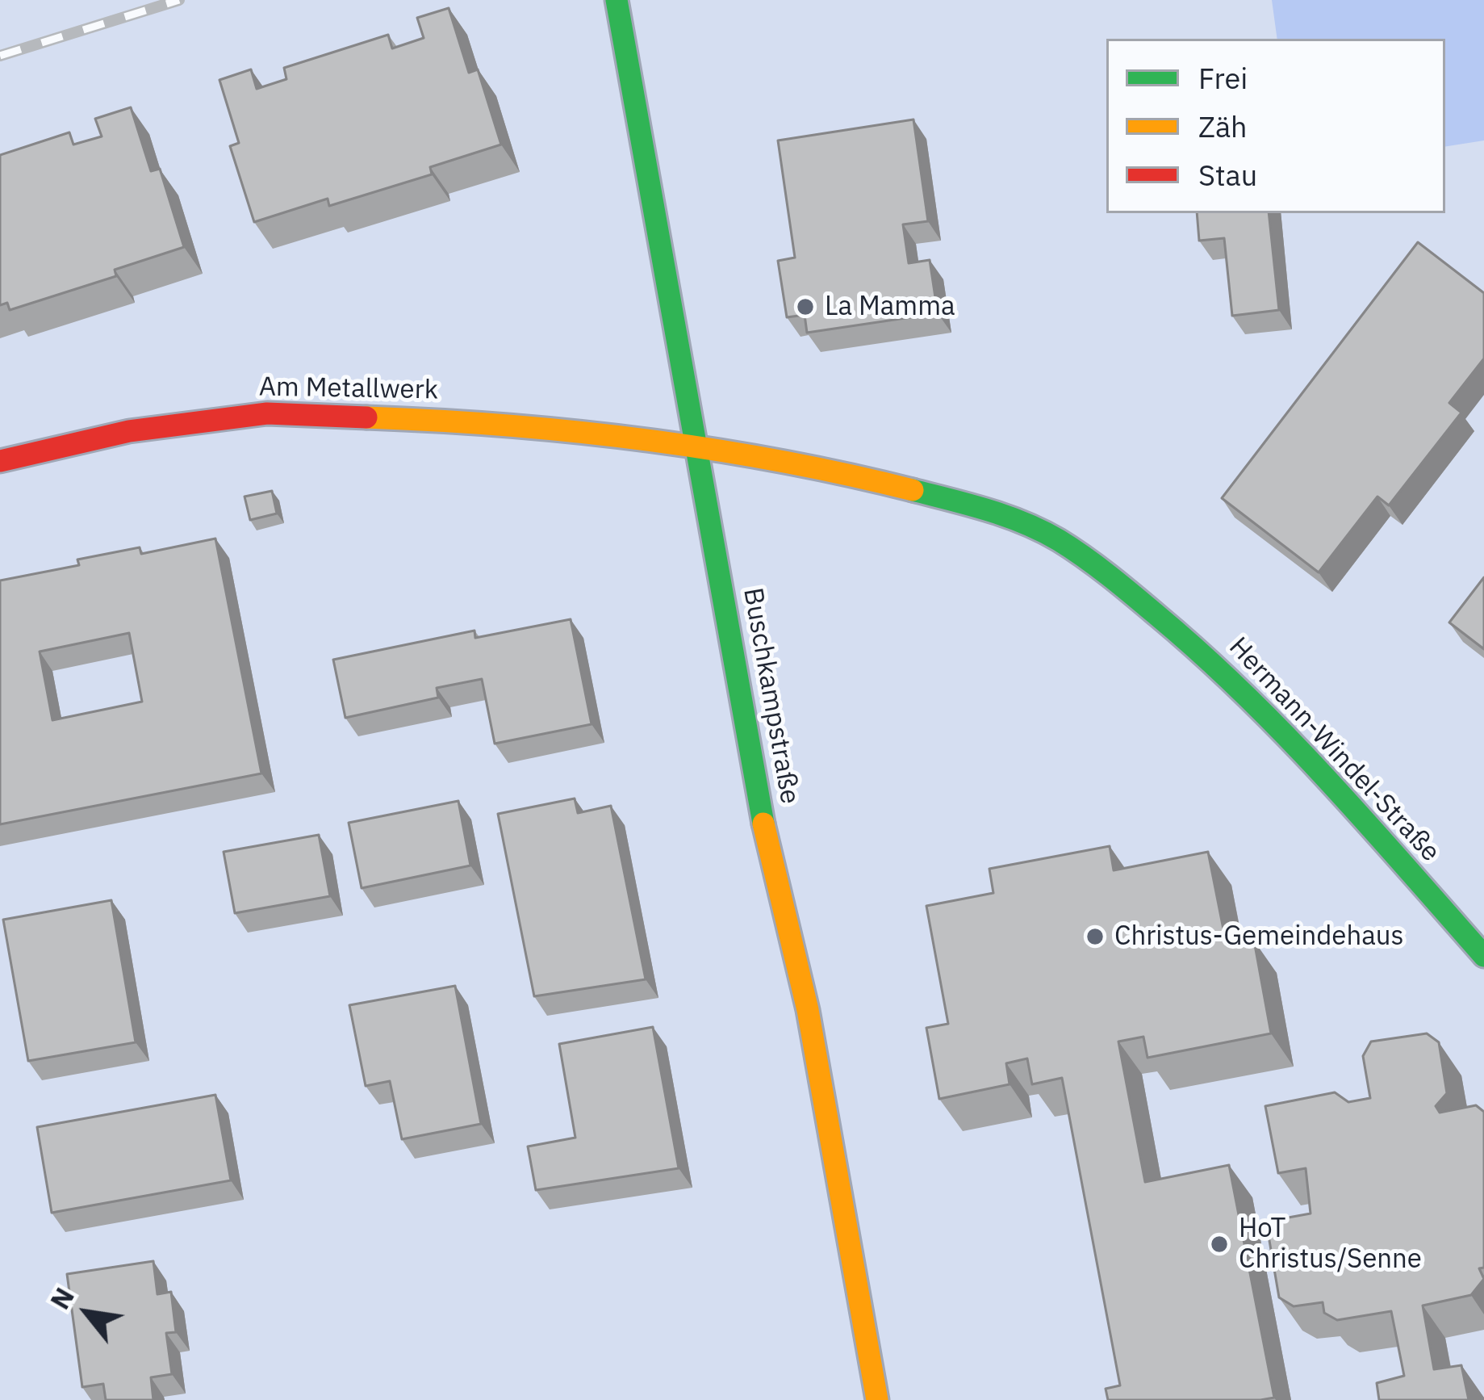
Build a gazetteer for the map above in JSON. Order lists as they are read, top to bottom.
{
  "streets": {
    "street": ["Am Metallwerk", "Buschkampstraße", "Hermann-Windel-Straße"]
  },
  "crossings": [
    ["Am Metallwerk", "Buschkampstraße"],
    ["Am Metallwerk", "Hermann-Windel-Straße"],
    ["Buschkampstraße", "Hermann-Windel-Straße"]
  ],
  "places": ["La Mamma", "Christus-Gemeindehaus", "HoT Christus/Senne"],
  "legend": ["Frei", "Zäh", "Stau"],
  "north": "top left"
}
